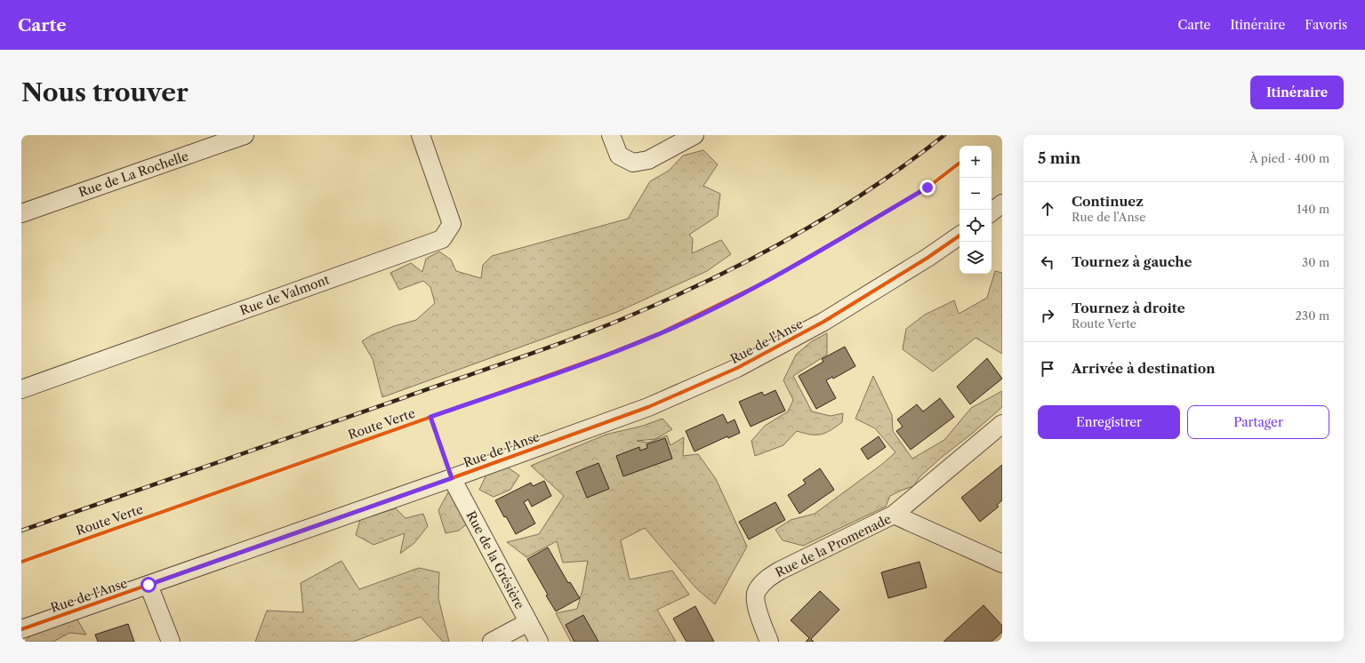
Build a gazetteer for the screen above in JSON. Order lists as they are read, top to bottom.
{
  "streets": {
    "street": [
      "Rue de La Rochelle",
      "Rue de Valmont",
      "Rue de l'Anse",
      "Rue de la Promenade",
      "Rue de la Grésière"
    ],
    "cycle path": ["Route Verte"]
  },
  "crossings": [
    ["Rue de l'Anse", "Rue de la Grésière"]
  ],
  "page": {
    "header": "Carte",
    "nav": ["Carte", "Itinéraire", "Favoris"],
    "buttons": [
      "Itinéraire",
      ["Enregistrer", "Partager"]
    ],
    "title": "Nous trouver",
    "heading": ["5 min", "À pied · 400 m"],
    "map_buttons": ["+", "−"],
    "list": [
      ["Continuez", "Rue de l'Anse", "140 m"],
      ["Tournez à gauche", "30 m"],
      ["Tournez à droite", "Route Verte", "230 m"],
      "Arrivée à destination"
    ]
  }
}
